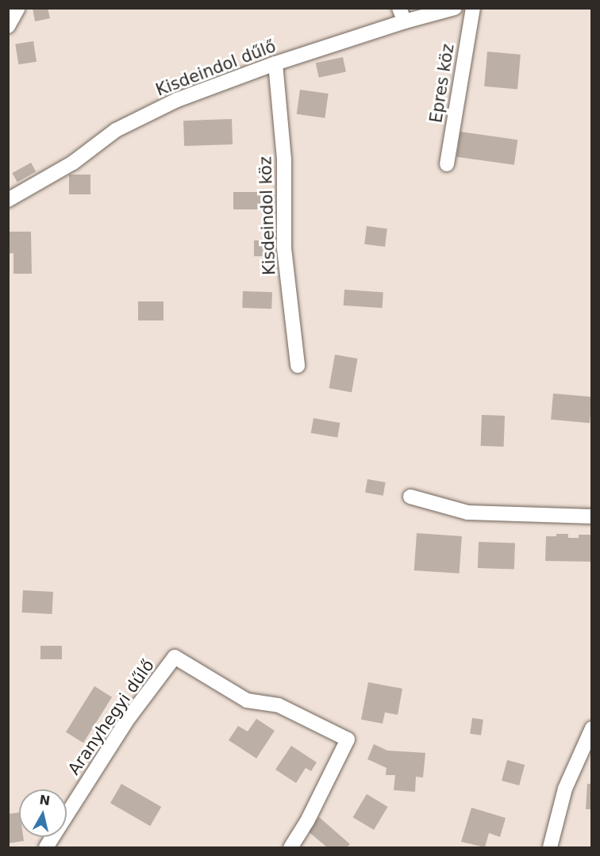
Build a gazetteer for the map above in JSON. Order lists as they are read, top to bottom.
{
  "streets": {
    "street": [
      "Kisdeindol dűlő",
      "Epres köz",
      "Kisdeindol köz",
      "Aranyhegyi dűlő"
    ]
  },
  "crossings": [
    ["Kisdeindol dűlő", "Kisdeindol köz"]
  ],
  "north": "top"
}
